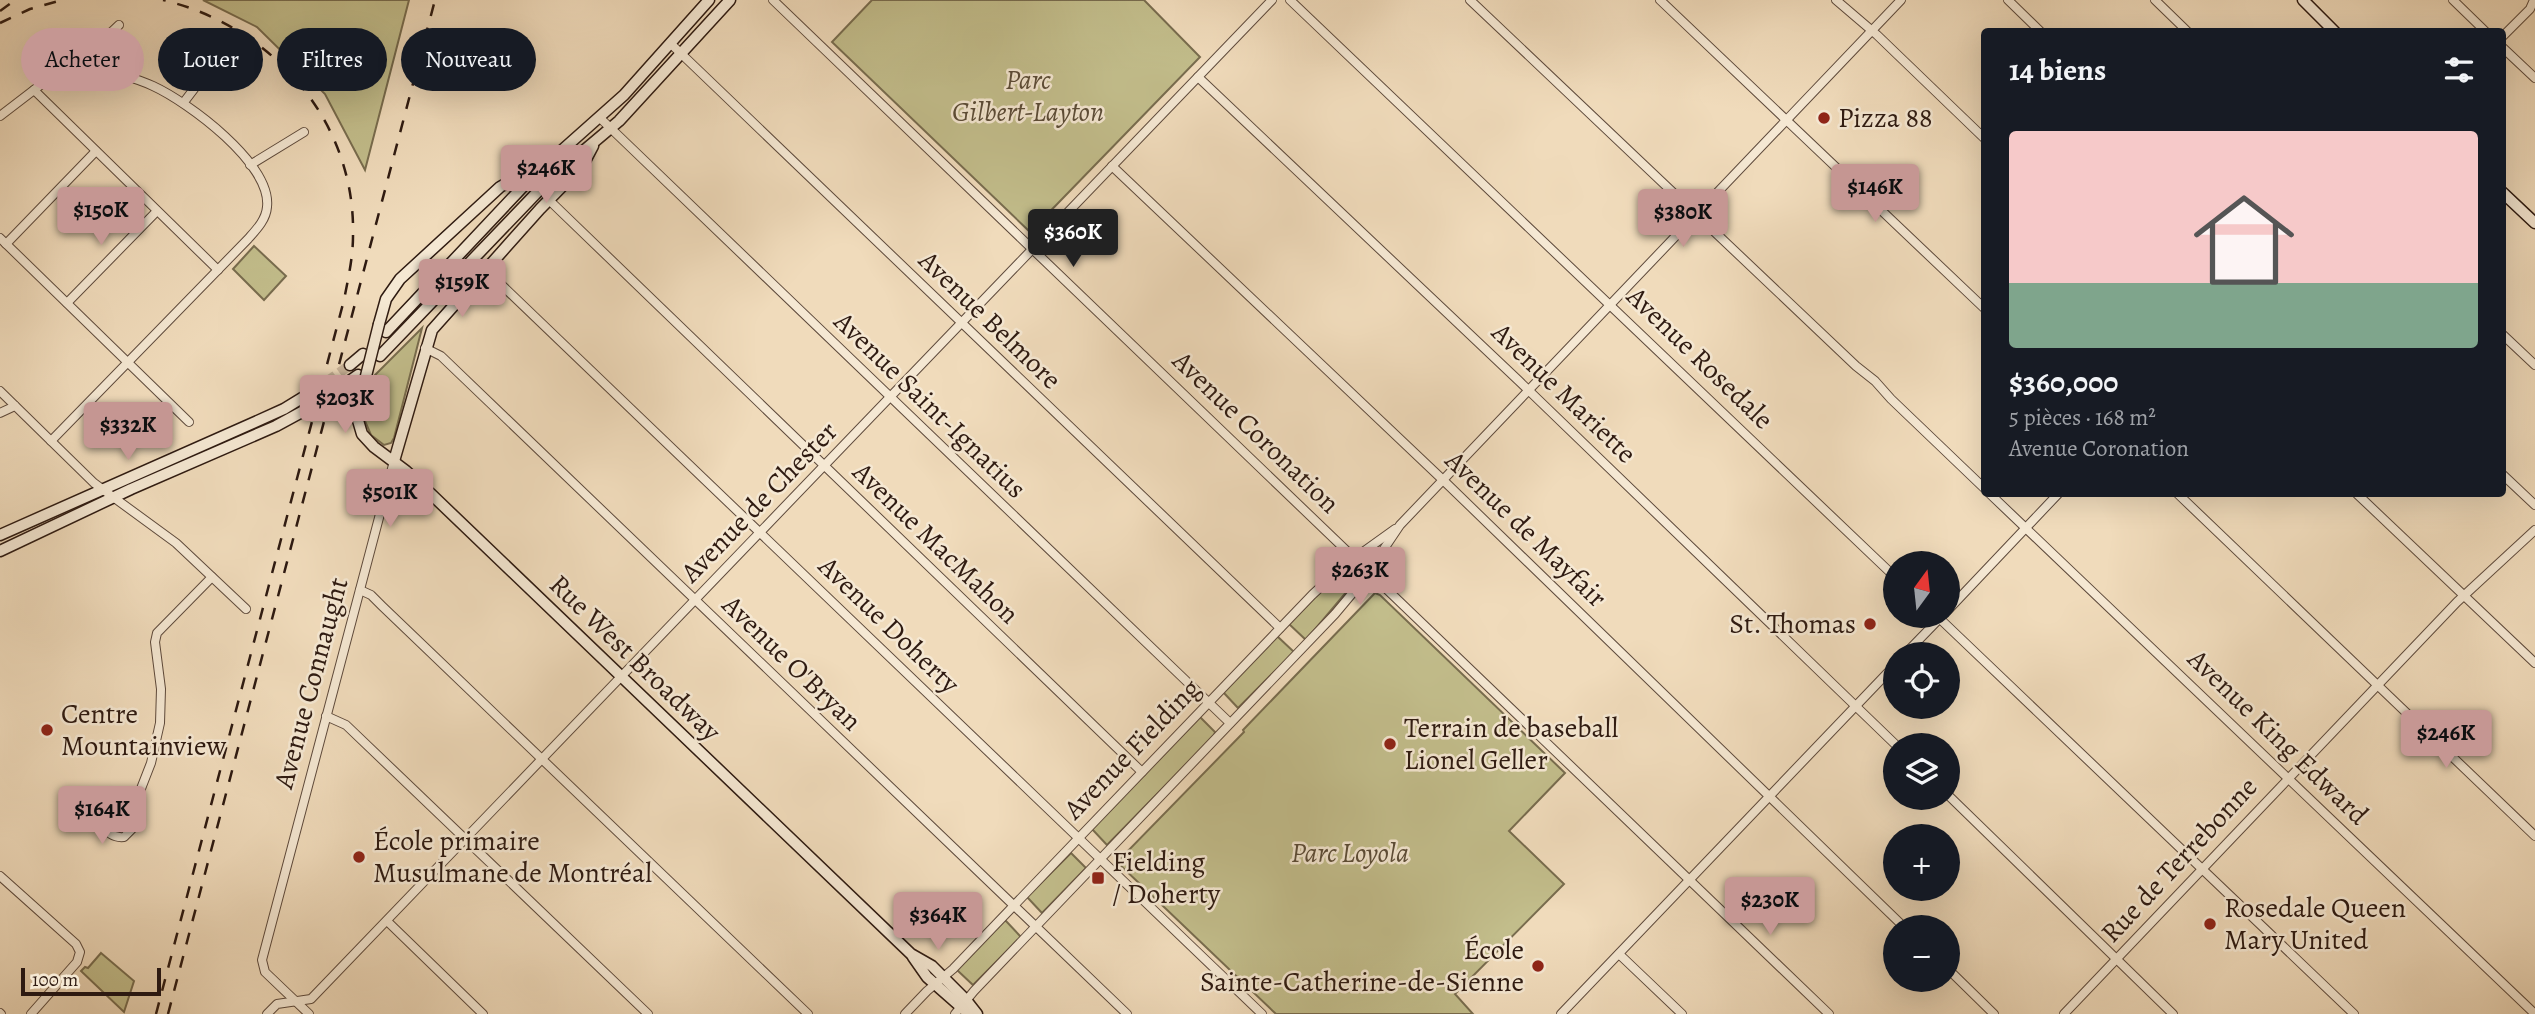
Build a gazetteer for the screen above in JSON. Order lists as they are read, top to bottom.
{
  "streets": {
    "main road": ["Rue West Broadway", "Avenue Connaught"],
    "street": [
      "Avenue Belmore",
      "Avenue Rosedale",
      "Avenue Mariette",
      "Avenue Saint-Ignatius",
      "Avenue Coronation",
      "Avenue de Chester",
      "Avenue de Mayfair",
      "Avenue MacMahon",
      "Avenue Doherty",
      "Avenue O'Bryan",
      "Avenue King Edward",
      "Avenue Fielding",
      "Rue de Terrebonne"
    ]
  },
  "crossings": [
    ["Avenue Belmore", "Avenue de Chester"],
    ["Avenue Belmore", "Avenue Fielding"],
    ["Avenue Rosedale", "Avenue Fielding"],
    ["Avenue Mariette", "Avenue de Chester"],
    ["Avenue Mariette", "Avenue Fielding"],
    ["Avenue Saint-Ignatius", "Avenue de Chester"],
    ["Avenue Saint-Ignatius", "Avenue Fielding"],
    ["Avenue Coronation", "Avenue de Chester"],
    ["Avenue Coronation", "Avenue Fielding"],
    ["Avenue de Chester", "Avenue de Mayfair"],
    ["Avenue de Chester", "Avenue MacMahon"],
    ["Avenue de Chester", "Avenue Doherty"],
    ["Avenue de Chester", "Rue West Broadway"],
    ["Avenue de Chester", "Avenue O'Bryan"],
    ["Avenue de Chester", "Avenue Connaught"],
    ["Avenue de Mayfair", "Avenue Fielding"],
    ["Avenue MacMahon", "Avenue Connaught"],
    ["Avenue MacMahon", "Avenue Fielding"],
    ["Avenue Doherty", "Avenue Connaught"],
    ["Avenue Doherty", "Avenue Fielding"],
    ["Rue West Broadway", "Avenue Connaught"],
    ["Rue West Broadway", "Avenue Fielding"],
    ["Avenue O'Bryan", "Avenue Connaught"],
    ["Avenue O'Bryan", "Avenue Fielding"],
    ["Avenue King Edward", "Rue de Terrebonne"]
  ],
  "parks": ["Parc Gilbert-Layton", "Parc Loyola"],
  "places": {
    "other": [
      "Pizza 88",
      "St. Thomas",
      "Centre Mountainview",
      "Terrain de baseball Lionel Geller",
      "École primaire Musulmane de Montréal",
      "Rosedale Queen Mary United",
      "École Sainte-Catherine-de-Sienne"
    ],
    "transit": ["Fielding / Doherty"]
  },
  "scale_bar": "100 m",
  "north": "top",
  "page": {
    "chip": [
      "Acheter",
      "Louer",
      "Filtres",
      "Nouveau"
    ],
    "heading": "14 biens",
    "list": [
      {
        "name": "$360,000",
        "note": "5 pièces · 168 m² · Avenue Coronation"
      }
    ],
    "price": [
      "$246K",
      "$146K",
      "$150K",
      "$380K",
      "$360K",
      "$159K",
      "$203K",
      "$332K",
      "$501K",
      "$263K",
      "$246K",
      "$164K",
      "$230K",
      "$364K"
    ],
    "map_buttons": ["+", "−"],
    "scale": "100 m"
  }
}
